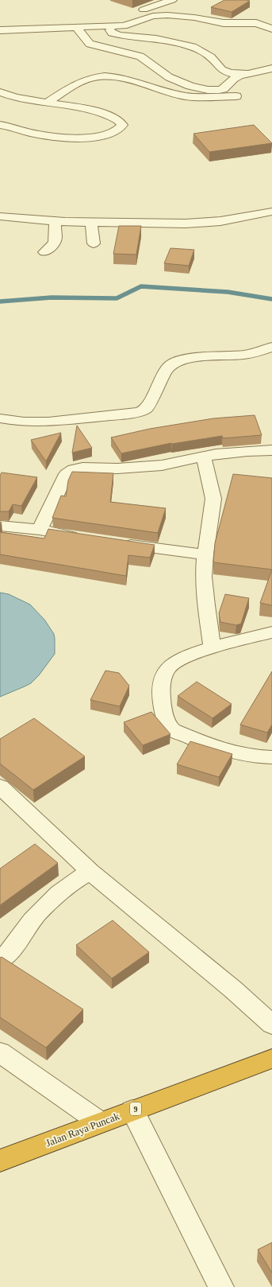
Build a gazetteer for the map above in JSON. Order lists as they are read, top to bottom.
{
  "streets": {
    "highway": ["9", "Jalan Raya Puncak"]
  }
}
